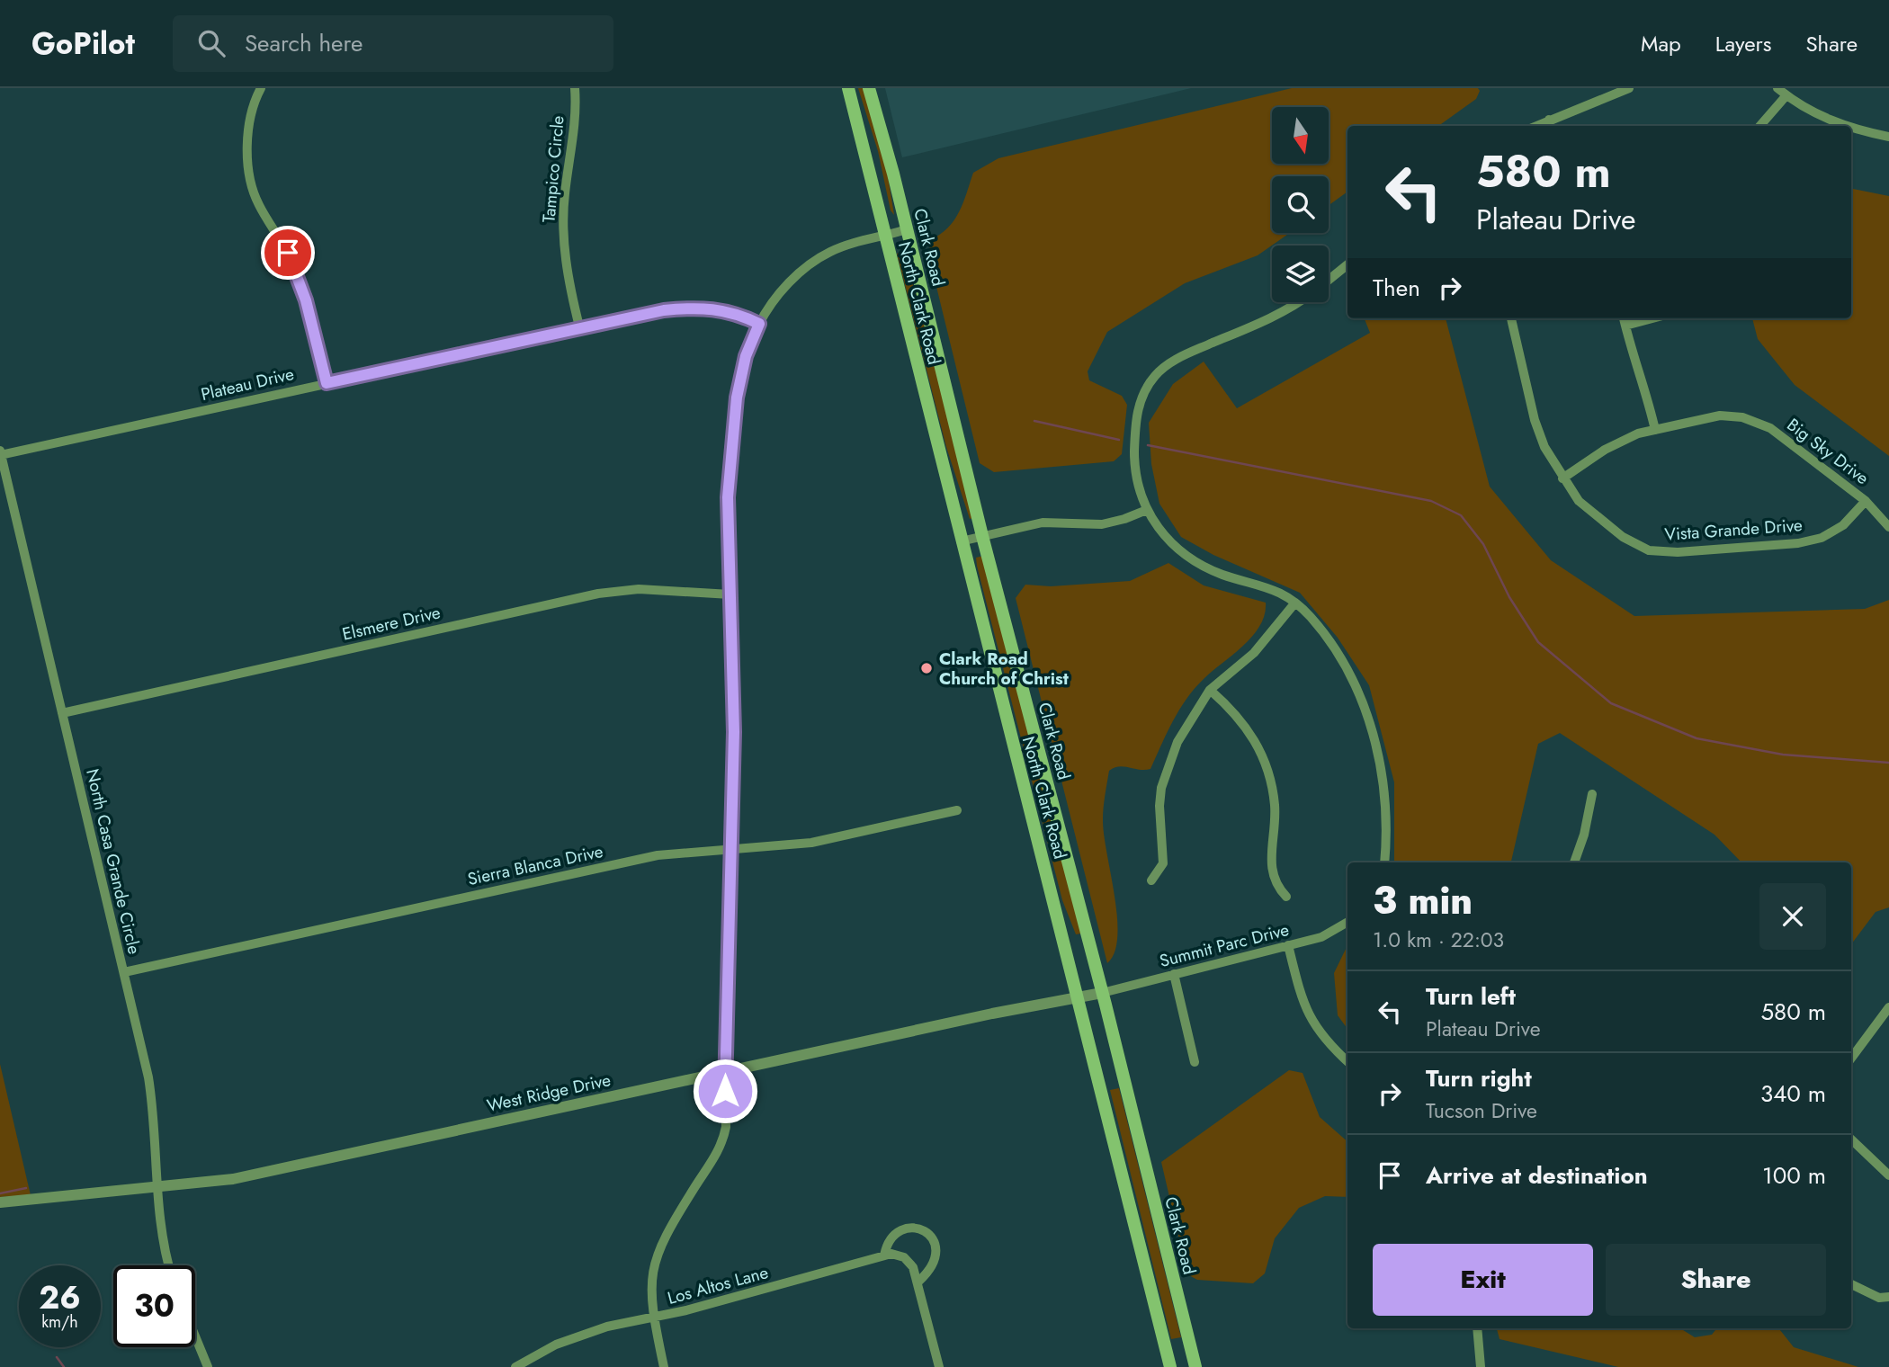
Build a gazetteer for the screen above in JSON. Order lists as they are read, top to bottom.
{
  "streets": {
    "main road": ["Clark Road", "North Clark Road"],
    "street": [
      "Tampico Circle",
      "Plateau Drive",
      "Big Sky Drive",
      "Vista Grande Drive",
      "Elsmere Drive",
      "North Casa Grande Circle",
      "Sierra Blanca Drive",
      "Summit Parc Drive",
      "West Ridge Drive",
      "Los Altos Lane"
    ]
  },
  "crossings": [
    ["Tampico Circle", "Plateau Drive"],
    ["Clark Road", "Summit Parc Drive"],
    ["Clark Road", "West Ridge Drive"],
    ["North Clark Road", "West Ridge Drive"],
    ["Plateau Drive", "North Casa Grande Circle"],
    ["Big Sky Drive", "Vista Grande Drive"],
    ["Elsmere Drive", "North Casa Grande Circle"],
    ["North Casa Grande Circle", "Sierra Blanca Drive"],
    ["North Casa Grande Circle", "West Ridge Drive"],
    ["Summit Parc Drive", "West Ridge Drive"]
  ],
  "places": ["Clark Road Church of Christ"],
  "north": "bottom",
  "page": {
    "header": "GoPilot",
    "search": "Search here",
    "nav": ["Map", "Layers", "Share"],
    "turn": ["580 m", "Plateau Drive"],
    "then": "Then",
    "heading": ["3 min", "1.0 km · 22:03"],
    "list": [
      {
        "name": "Turn left",
        "note": "Plateau Drive",
        "value": "580 m"
      },
      {
        "name": "Turn right",
        "note": "Tucson Drive",
        "value": "340 m"
      },
      {
        "name": "Arrive at destination",
        "value": "100 m"
      }
    ],
    "buttons": ["Exit", "Share"],
    "speed": "26 km/h",
    "limit": "30"
  }
}
